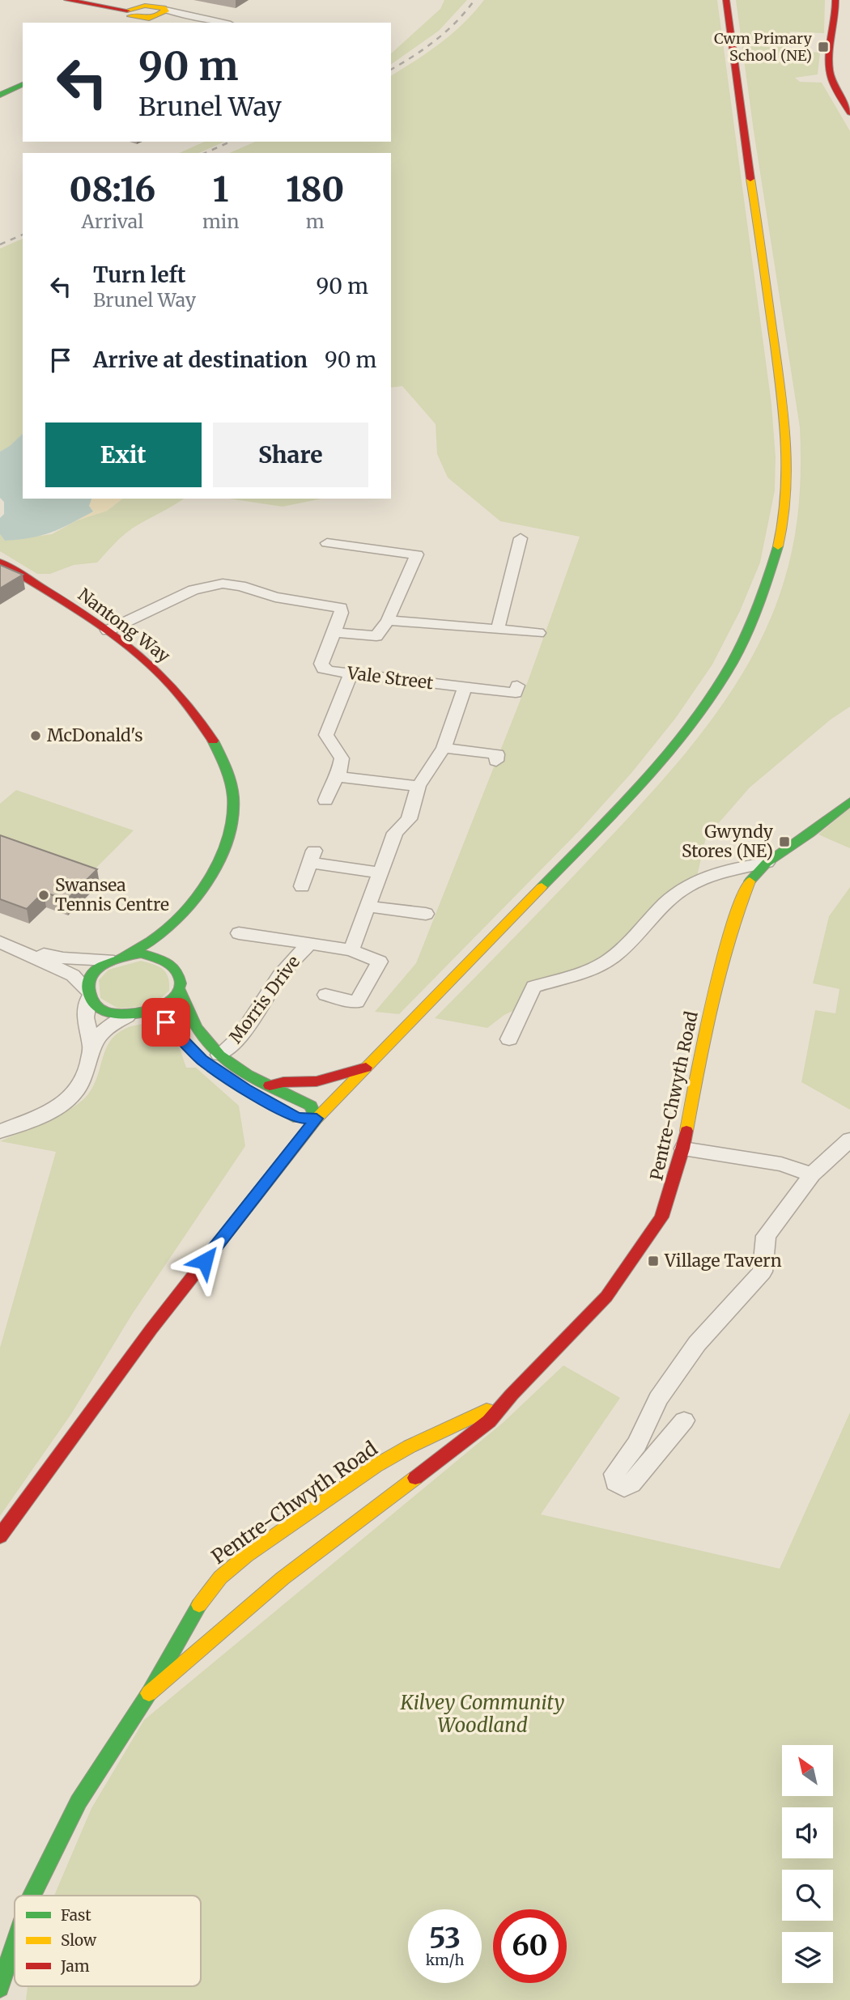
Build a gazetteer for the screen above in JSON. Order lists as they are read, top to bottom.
{
  "streets": {
    "main road": ["Nantong Way", "Pentre-Chwyth Road"],
    "street": ["Vale Street", "Morris Drive"]
  },
  "crossings": [
    ["Nantong Way", "Vale Street"]
  ],
  "parks": ["Kilvey Community Woodland"],
  "places": {
    "transit": ["Cwm Primary School (NE)", "Gwyndy Stores (NE)", "Village Tavern"],
    "other": ["McDonald's", "Swansea Tennis Centre"]
  },
  "legend": ["Fast", "Slow", "Jam"],
  "north": "top left",
  "page": {
    "turn": ["90 m", "Brunel Way"],
    "eta": [
      "08:16",
      "Arrival",
      "1",
      "min",
      "180",
      "m"
    ],
    "list": [
      {
        "name": "Turn left",
        "note": "Brunel Way",
        "value": "90 m"
      },
      {
        "name": "Arrive at destination",
        "value": "90 m"
      }
    ],
    "buttons": ["Exit", "Share"],
    "speed": "53 km/h",
    "limit": "60"
  }
}
